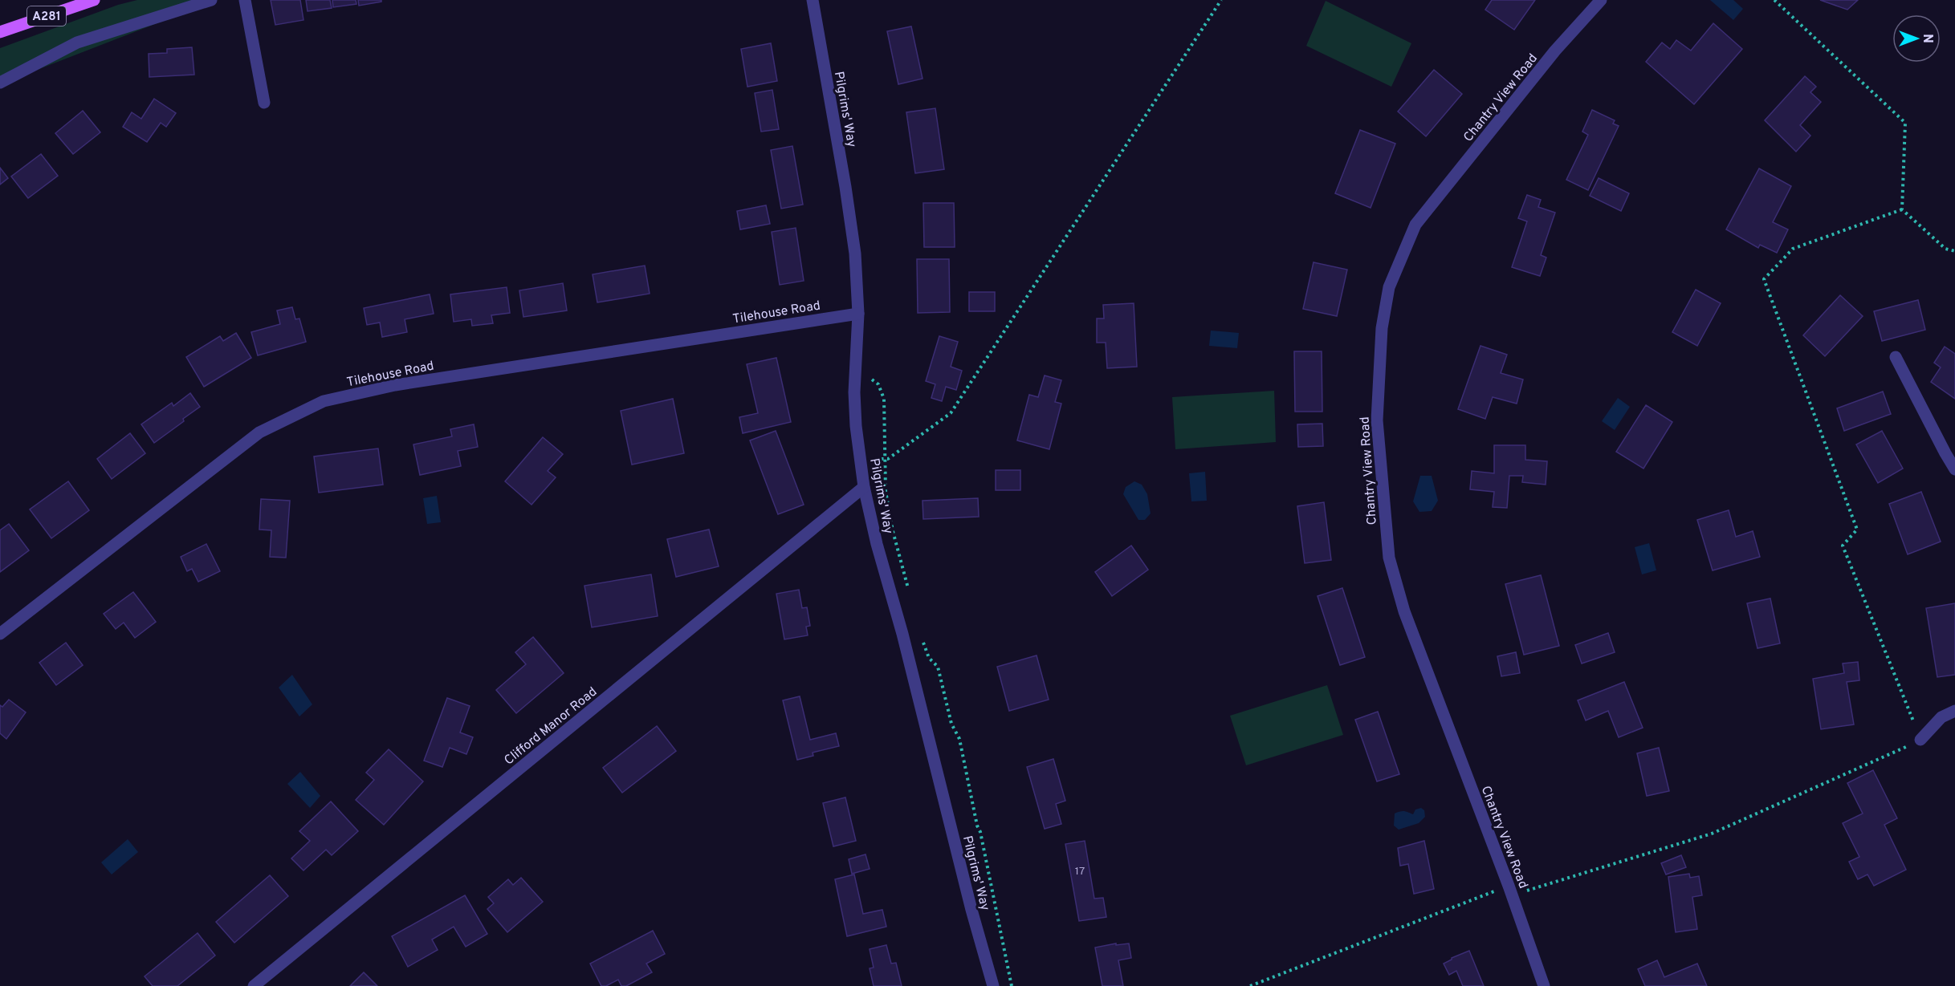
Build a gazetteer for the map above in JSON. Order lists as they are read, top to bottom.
{
  "streets": {
    "main road": ["A281"],
    "street": [
      "Chantry View Road",
      "Pilgrims' Way",
      "Tilehouse Road",
      "Clifford Manor Road"
    ]
  },
  "crossings": [
    ["Pilgrims' Way", "Tilehouse Road"],
    ["Pilgrims' Way", "Clifford Manor Road"]
  ],
  "house_numbers": ["17"],
  "north": "right"
}
